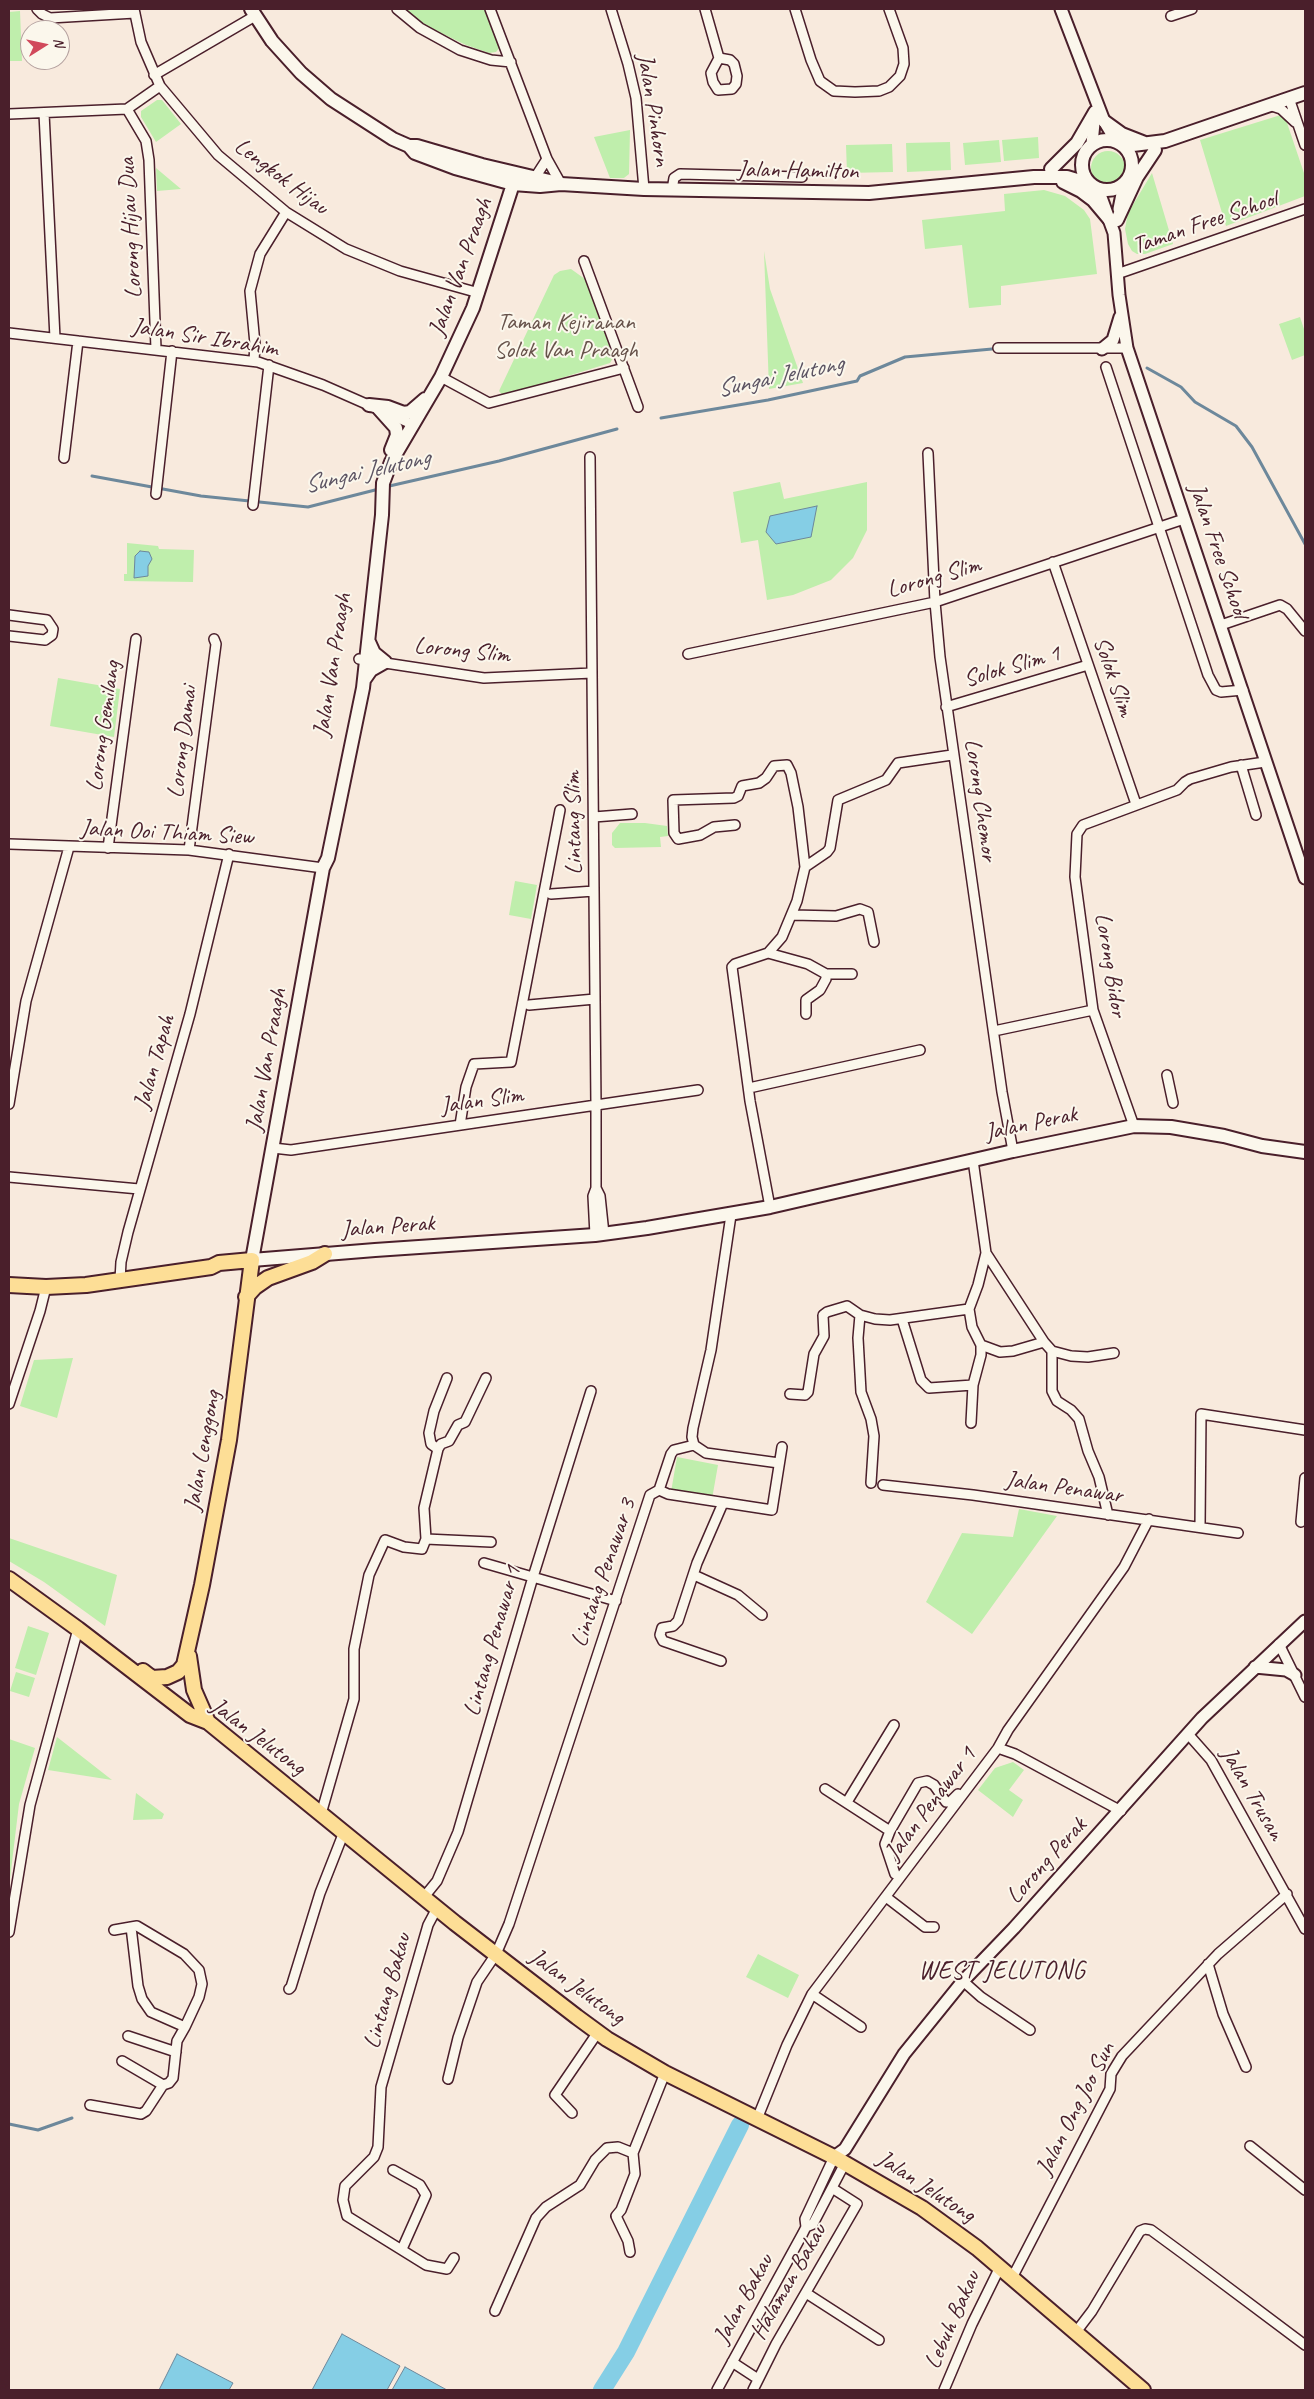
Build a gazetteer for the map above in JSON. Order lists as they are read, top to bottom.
{
  "streets": {
    "main road": [
      "Jalan Hamilton",
      "Jalan Van Praagh",
      "Jalan Perak",
      "Jalan Lenggong",
      "Jalan Jelutong"
    ],
    "street": [
      "Jalan Pinhorn",
      "Lengkok Hijau",
      "Taman Free School",
      "Lorong Hijau Dua",
      "Jalan Sir Ibrahim",
      "Jalan Free School",
      "Lorong Slim",
      "Solok Slim 1",
      "Solok Slim",
      "Lorong Gemilang",
      "Lorong Damai",
      "Lorong Chemor",
      "Lintang Slim",
      "Jalan Ooi Thiam Siew",
      "Lorong Bidor",
      "Jalan Tapah",
      "Jalan Slim",
      "Jalan Penawar",
      "Lintang Penawar 3",
      "Lintang Penawar 1",
      "Jalan Trusan",
      "Jalan Penawar 1",
      "Lorong Perak",
      "Lintang Bakau",
      "Jalan Ong Joo Sun",
      "Halaman Bakau",
      "Jalan Bakau",
      "Lebuh Bakau"
    ]
  },
  "crossings": [
    ["Jalan Pinhorn", "Jalan Hamilton"],
    ["Jalan Hamilton", "Jalan Van Praagh"],
    ["Jalan Hamilton", "Jalan Free School"],
    ["Lengkok Hijau", "Jalan Van Praagh"],
    ["Taman Free School", "Jalan Free School"],
    ["Lorong Hijau Dua", "Jalan Sir Ibrahim"],
    ["Jalan Van Praagh", "Jalan Sir Ibrahim"],
    ["Jalan Van Praagh", "Lorong Slim"],
    ["Jalan Van Praagh", "Jalan Ooi Thiam Siew"],
    ["Jalan Van Praagh", "Jalan Slim"],
    ["Jalan Van Praagh", "Jalan Perak"],
    ["Jalan Van Praagh", "Jalan Lenggong"],
    ["Jalan Free School", "Lorong Slim"],
    ["Lorong Slim", "Solok Slim"],
    ["Lorong Slim", "Lorong Chemor"],
    ["Lorong Slim", "Lintang Slim"],
    ["Solok Slim 1", "Solok Slim"],
    ["Solok Slim 1", "Lorong Chemor"],
    ["Solok Slim", "Lorong Bidor"],
    ["Lorong Gemilang", "Jalan Ooi Thiam Siew"],
    ["Lorong Damai", "Jalan Ooi Thiam Siew"],
    ["Lorong Chemor", "Jalan Perak"],
    ["Lintang Slim", "Jalan Slim"],
    ["Lintang Slim", "Jalan Perak"],
    ["Jalan Ooi Thiam Siew", "Jalan Tapah"],
    ["Lorong Bidor", "Jalan Perak"],
    ["Jalan Tapah", "Jalan Perak"],
    ["Jalan Perak", "Jalan Lenggong"],
    ["Jalan Lenggong", "Jalan Jelutong"],
    ["Jalan Penawar", "Jalan Penawar 1"],
    ["Lintang Penawar 3", "Jalan Jelutong"],
    ["Lintang Penawar 1", "Jalan Jelutong"],
    ["Jalan Jelutong", "Jalan Penawar 1"],
    ["Jalan Jelutong", "Lorong Perak"],
    ["Jalan Jelutong", "Lintang Bakau"],
    ["Jalan Jelutong", "Jalan Ong Joo Sun"],
    ["Jalan Jelutong", "Jalan Bakau"],
    ["Jalan Jelutong", "Lebuh Bakau"],
    ["Jalan Trusan", "Lorong Perak"],
    ["Jalan Trusan", "Jalan Ong Joo Sun"],
    ["Lorong Perak", "Jalan Bakau"],
    ["Halaman Bakau", "Jalan Bakau"]
  ],
  "districts": ["WEST JELUTONG"],
  "water": ["Sungai Jelutong"],
  "parks": ["Taman Kejiranan Solok Van Praagh"],
  "north": "right"
}
